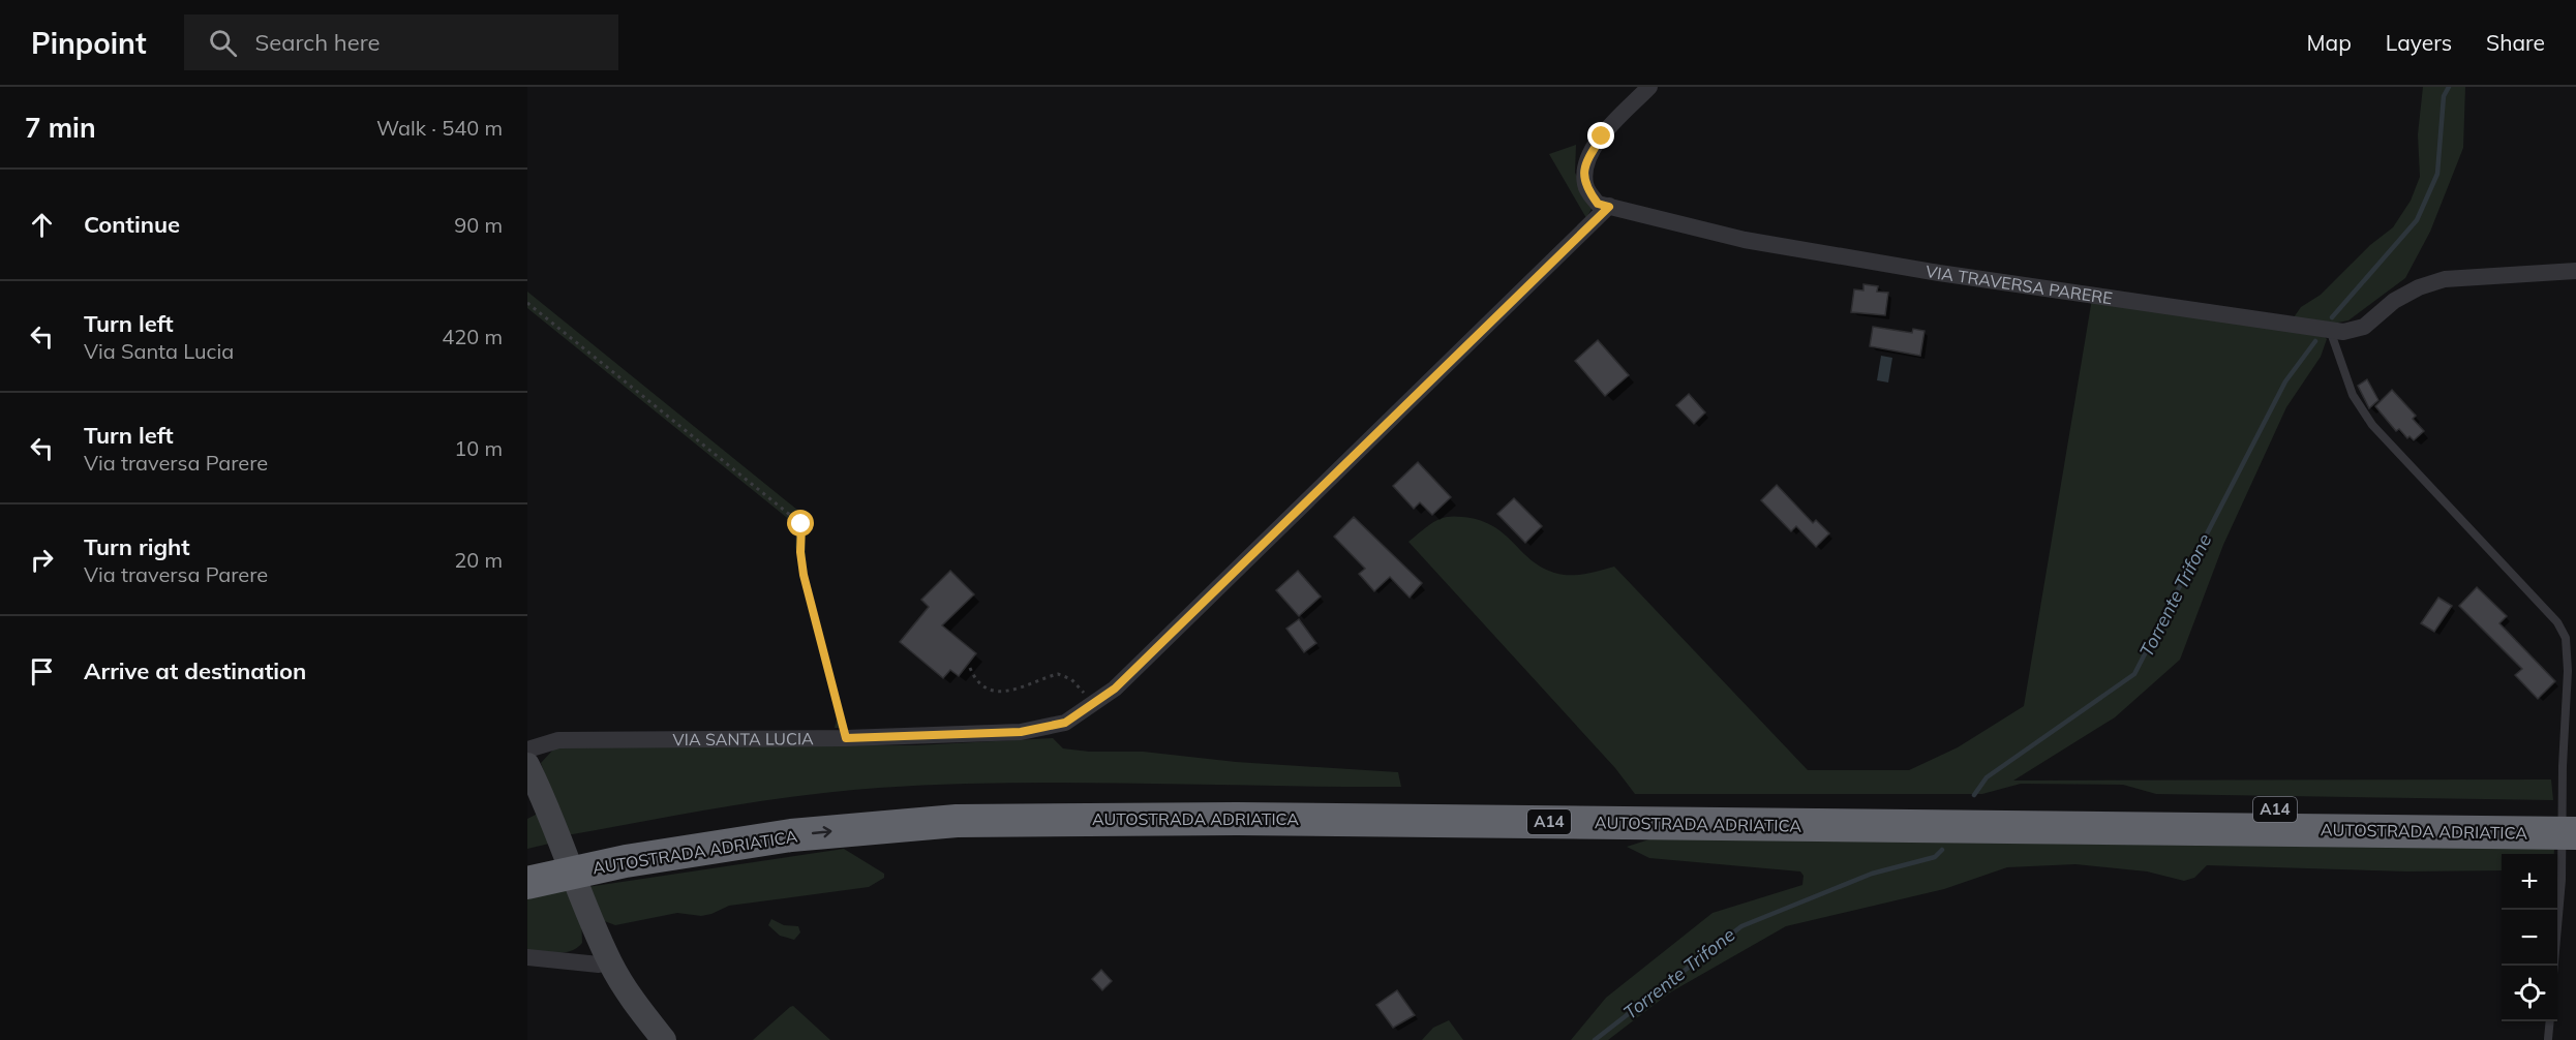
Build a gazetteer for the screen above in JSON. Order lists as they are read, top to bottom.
{
  "streets": {
    "highway": ["A14", "AUTOSTRADA ADRIATICA"],
    "street": ["VIA TRAVERSA PARERE", "VIA SANTA LUCIA"]
  },
  "crossings": [
    ["VIA TRAVERSA PARERE", "VIA SANTA LUCIA"]
  ],
  "water": ["Torrente Trifone"],
  "page": {
    "header": "Pinpoint",
    "search": "Search here",
    "nav": ["Map", "Layers", "Share"],
    "heading": ["7 min", "Walk · 540 m"],
    "list": [
      ["Continue", "90 m"],
      ["Turn left", "Via Santa Lucia", "420 m"],
      ["Turn left", "Via traversa Parere", "10 m"],
      ["Turn right", "Via traversa Parere", "20 m"],
      "Arrive at destination"
    ],
    "map_buttons": ["+", "−"]
  }
}
